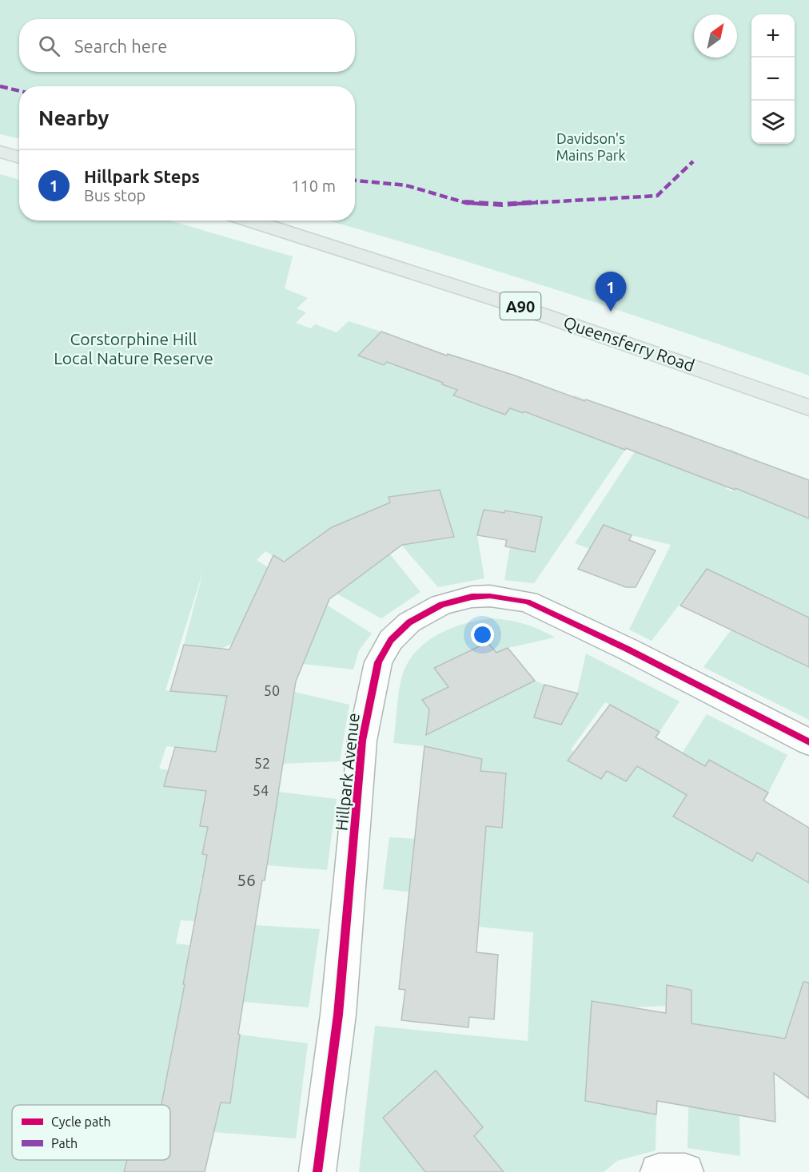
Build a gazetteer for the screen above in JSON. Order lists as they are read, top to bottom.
{
  "streets": {
    "main road": ["A90", "Queensferry Road"],
    "street": ["Hillpark Avenue"]
  },
  "parks": ["Davidson's Mains Park", "Corstorphine Hill Local Nature Reserve"],
  "house_numbers": [
    "50",
    "52",
    "54",
    "56"
  ],
  "legend": ["Cycle path", "Path"],
  "north": "top right",
  "page": {
    "map_buttons": ["+", "−"],
    "search": "Search here",
    "heading": "Nearby",
    "list": [
      {
        "mark": "1",
        "name": "Hillpark Steps",
        "note": "Bus stop",
        "value": "110 m"
      }
    ],
    "pins": "1"
  }
}
